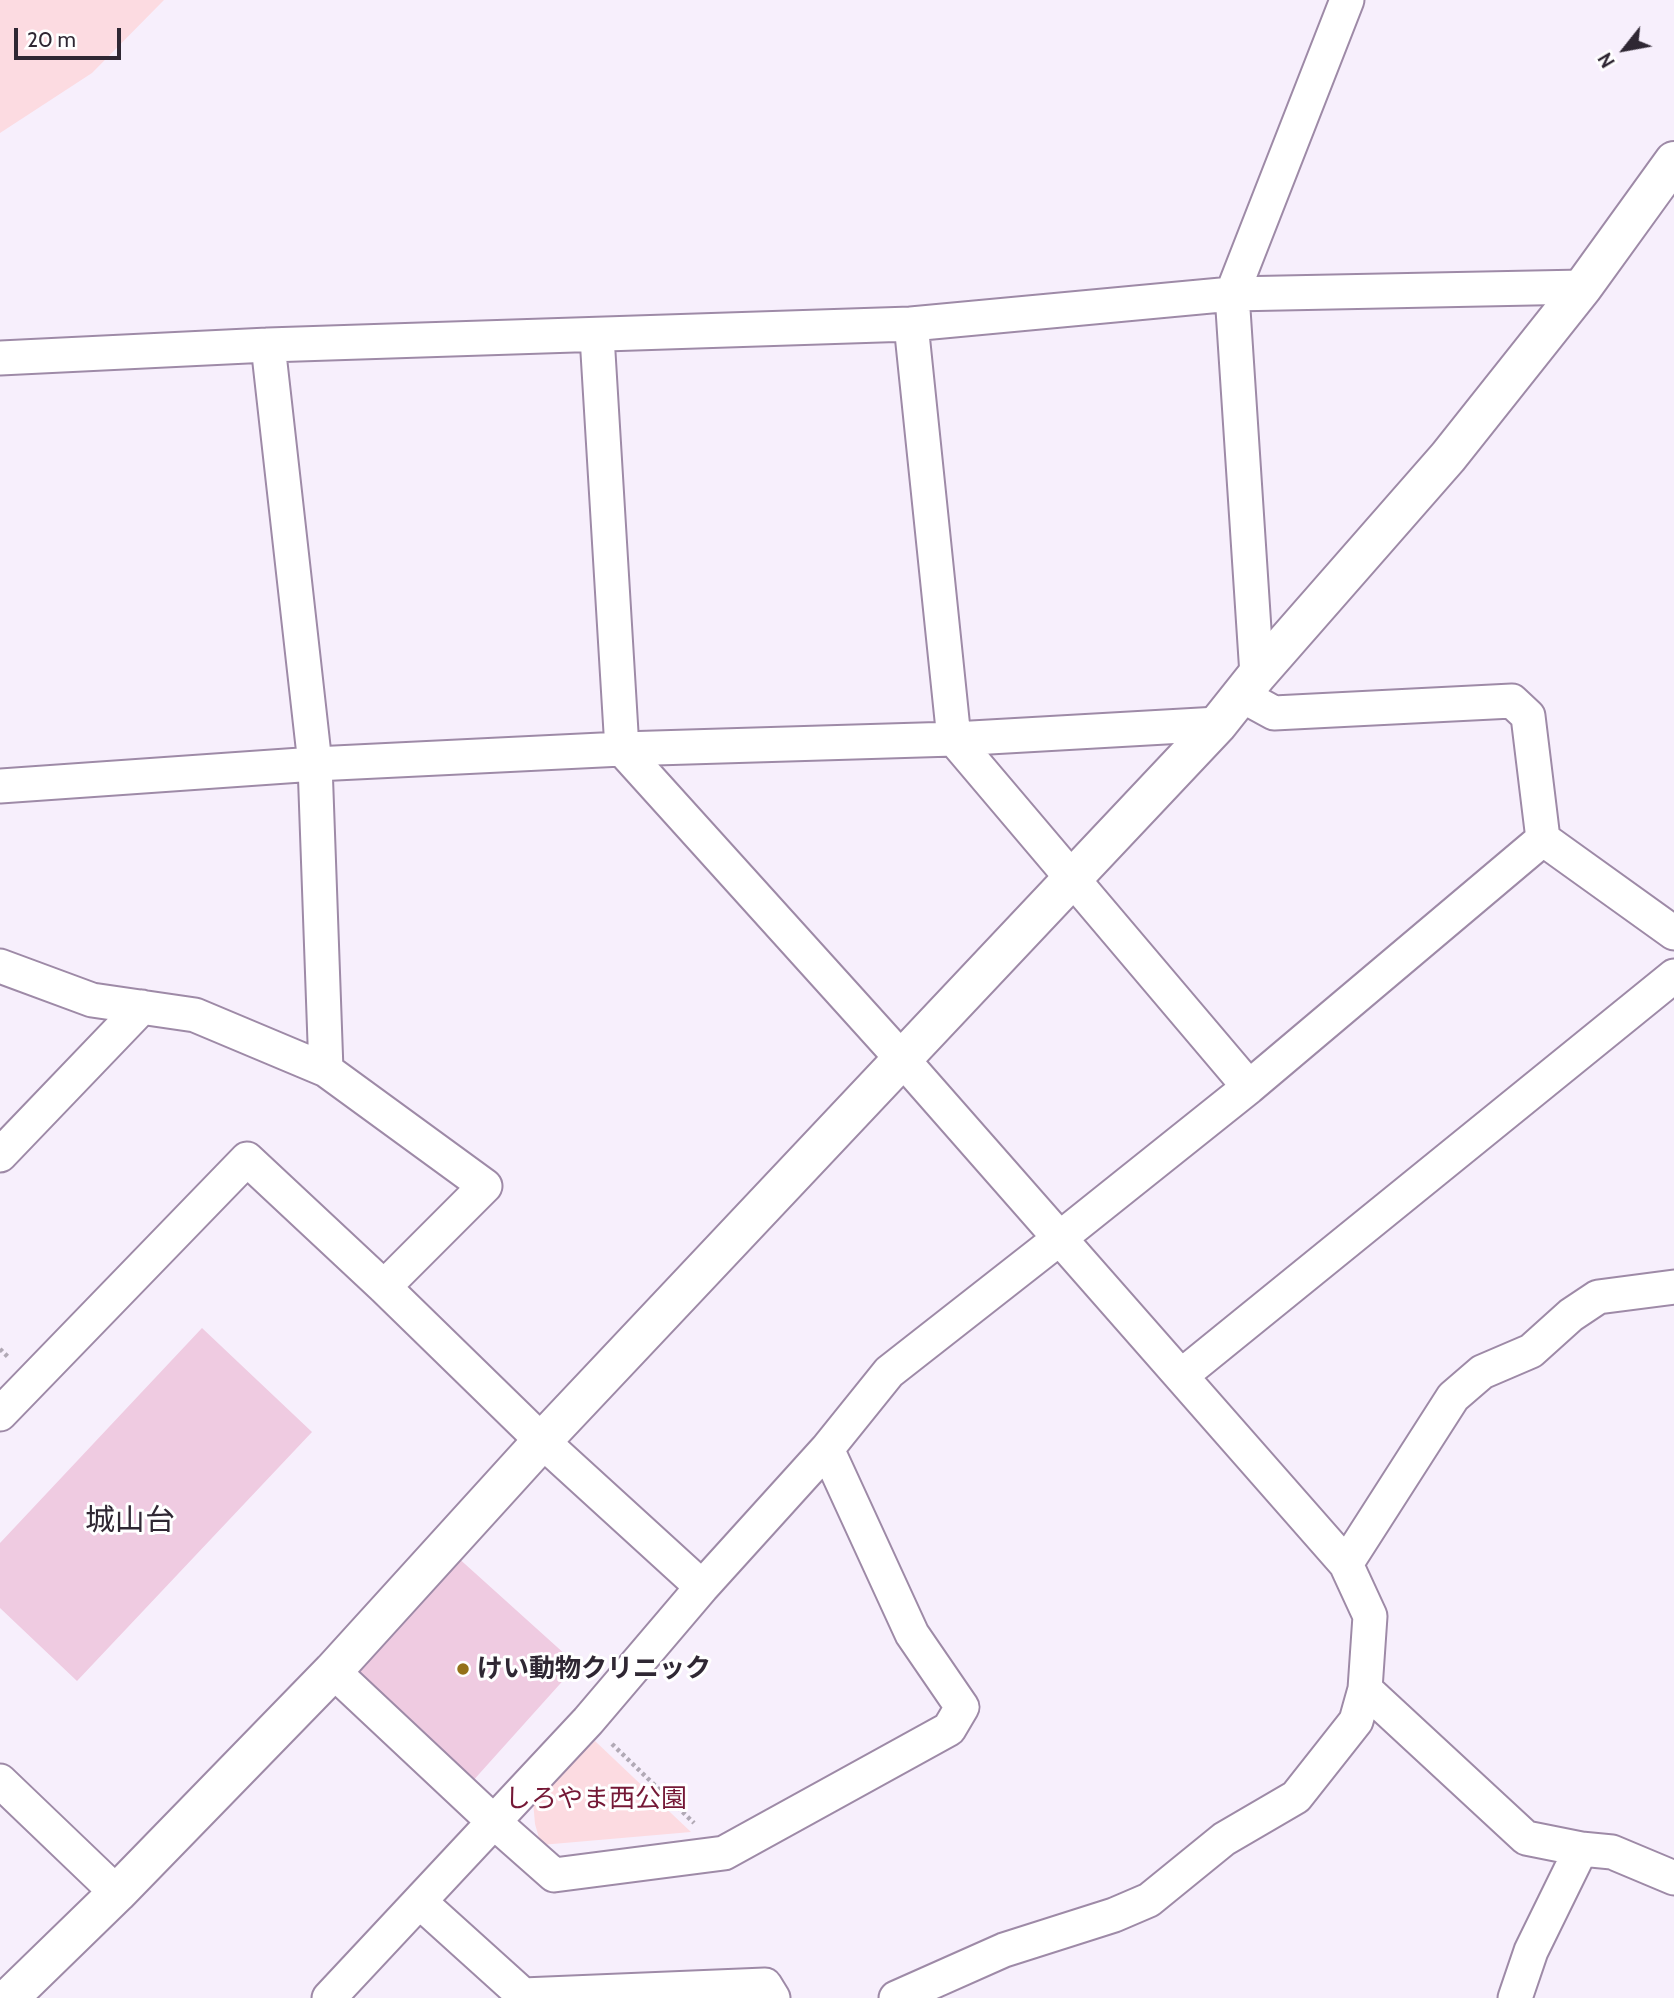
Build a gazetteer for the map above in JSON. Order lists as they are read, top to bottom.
{
  "districts": ["城山台"],
  "parks": ["しろやま西公園"],
  "places": ["けい動物クリニック"],
  "scale_bar": "20 m",
  "north": "bottom left"
}
